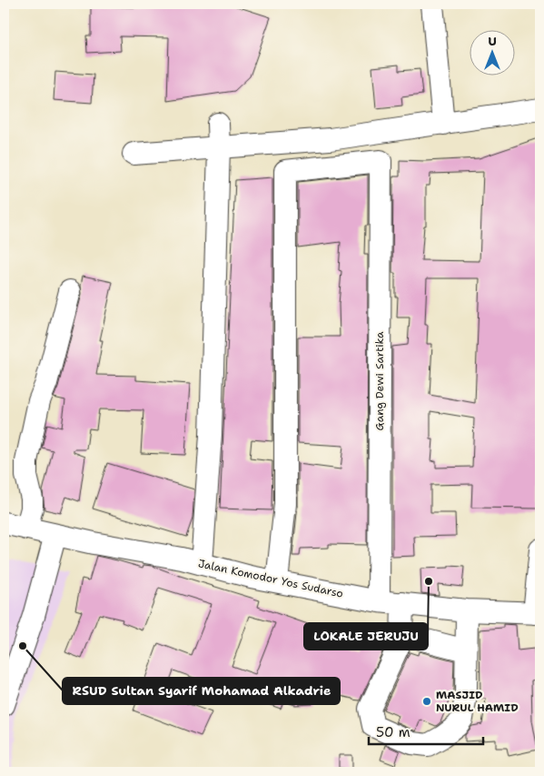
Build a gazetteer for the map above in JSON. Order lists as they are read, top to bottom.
{
  "streets": {
    "street": ["Gang Dewi Sartika", "Jalan Komodor Yos Sudarso"]
  },
  "crossings": [
    ["Gang Dewi Sartika", "Jalan Komodor Yos Sudarso"]
  ],
  "places": ["LOKALE JERUJU", "RSUD Sultan Syarif Mohamad Alkadrie", "MASJID NURUL HAMID"],
  "scale_bar": "50 m",
  "north": "top"
}
